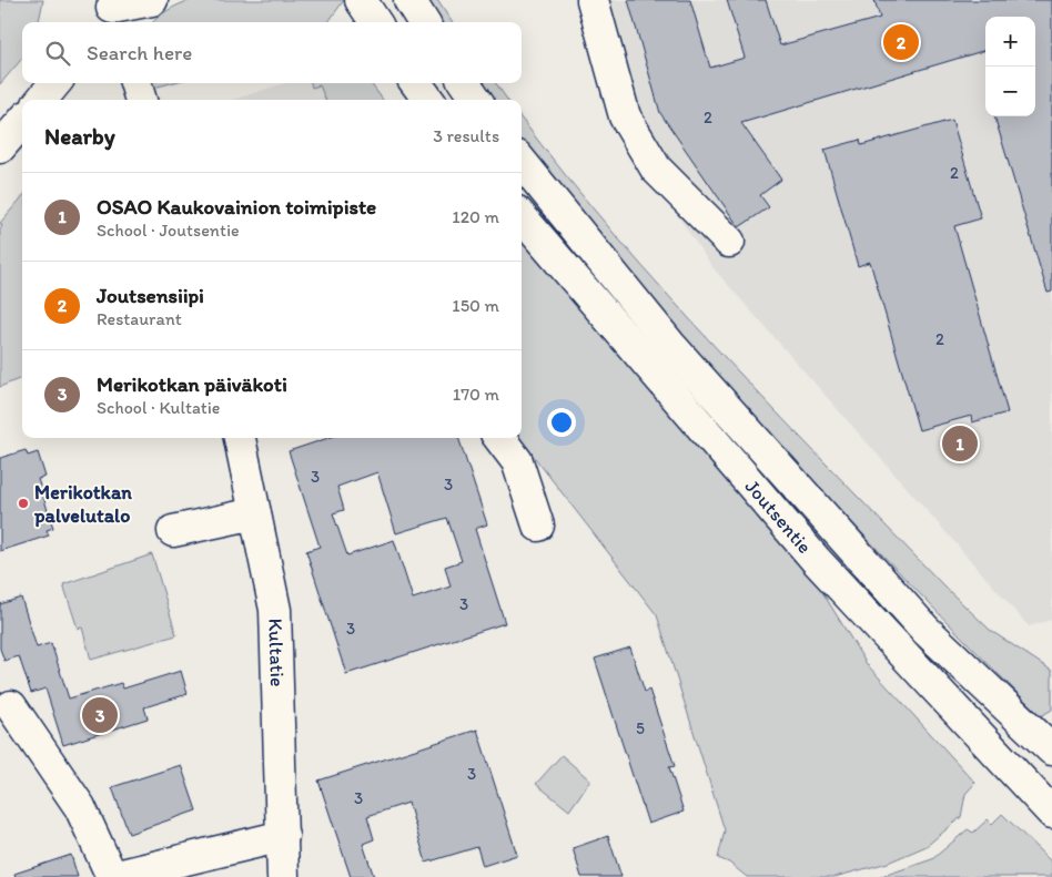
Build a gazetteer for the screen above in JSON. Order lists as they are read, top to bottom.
{
  "streets": {
    "main road": ["Joutsentie", "Kultatie"]
  },
  "places": ["Merikotkan palvelutalo"],
  "house_numbers": [
    "2",
    "2",
    "2",
    "3",
    "3",
    "3",
    "3",
    "5",
    "3",
    "3"
  ],
  "page": {
    "map_buttons": ["+", "−"],
    "pins": ["2", "1", "3"],
    "search": "Search here",
    "heading": ["Nearby", "3 results"],
    "list": [
      {
        "mark": "1",
        "name": "OSAO Kaukovainion toimipiste",
        "note": "School · Joutsentie",
        "value": "120 m"
      },
      {
        "mark": "2",
        "name": "Joutsensiipi",
        "note": "Restaurant",
        "value": "150 m"
      },
      {
        "mark": "3",
        "name": "Merikotkan päiväkoti",
        "note": "School · Kultatie",
        "value": "170 m"
      }
    ]
  }
}
